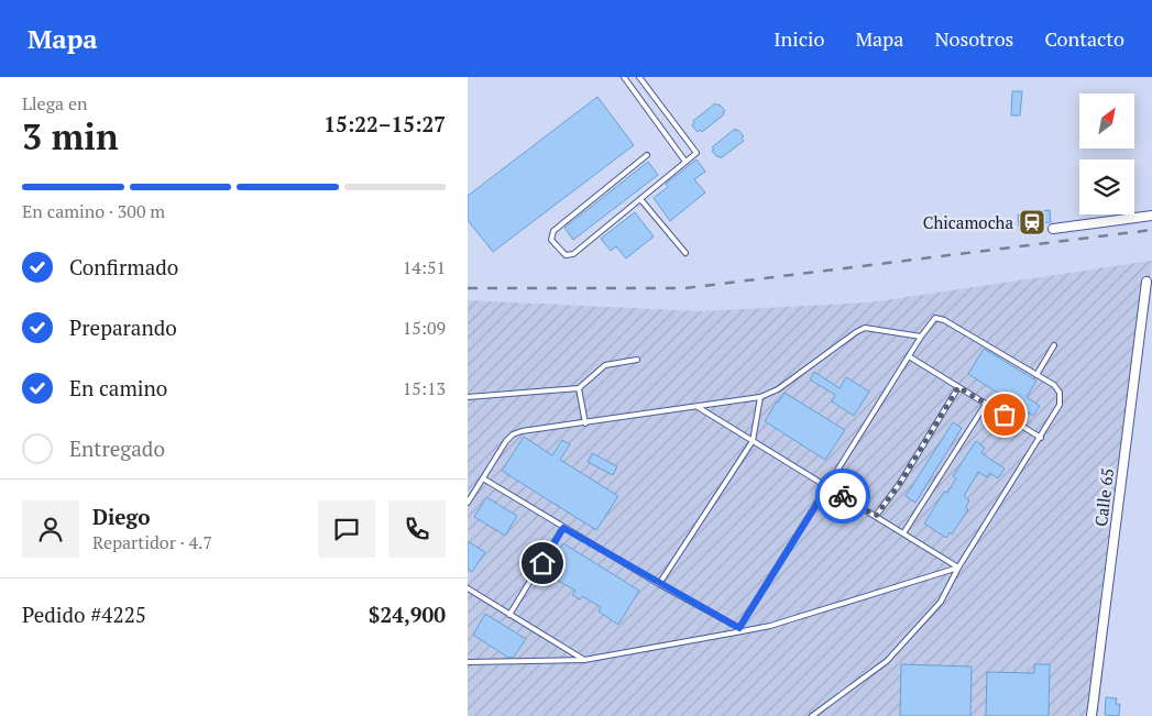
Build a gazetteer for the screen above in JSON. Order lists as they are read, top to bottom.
{
  "streets": {
    "street": ["Calle 65"]
  },
  "places": {
    "station": ["Chicamocha"]
  },
  "north": "top right",
  "page": {
    "header": "Mapa",
    "nav": [
      "Inicio",
      "Mapa",
      "Nosotros",
      "Contacto"
    ],
    "heading": ["3 min", "Llega en", "15:22–15:27"],
    "panel": [
      "Diego",
      "Repartidor · 4.7",
      "Pedido #4225",
      "$24,900"
    ],
    "bar": "En camino · 300 m",
    "list": [
      ["Confirmado", "14:51"],
      ["Preparando", "15:09"],
      ["En camino", "15:13"],
      "Entregado"
    ]
  }
}
